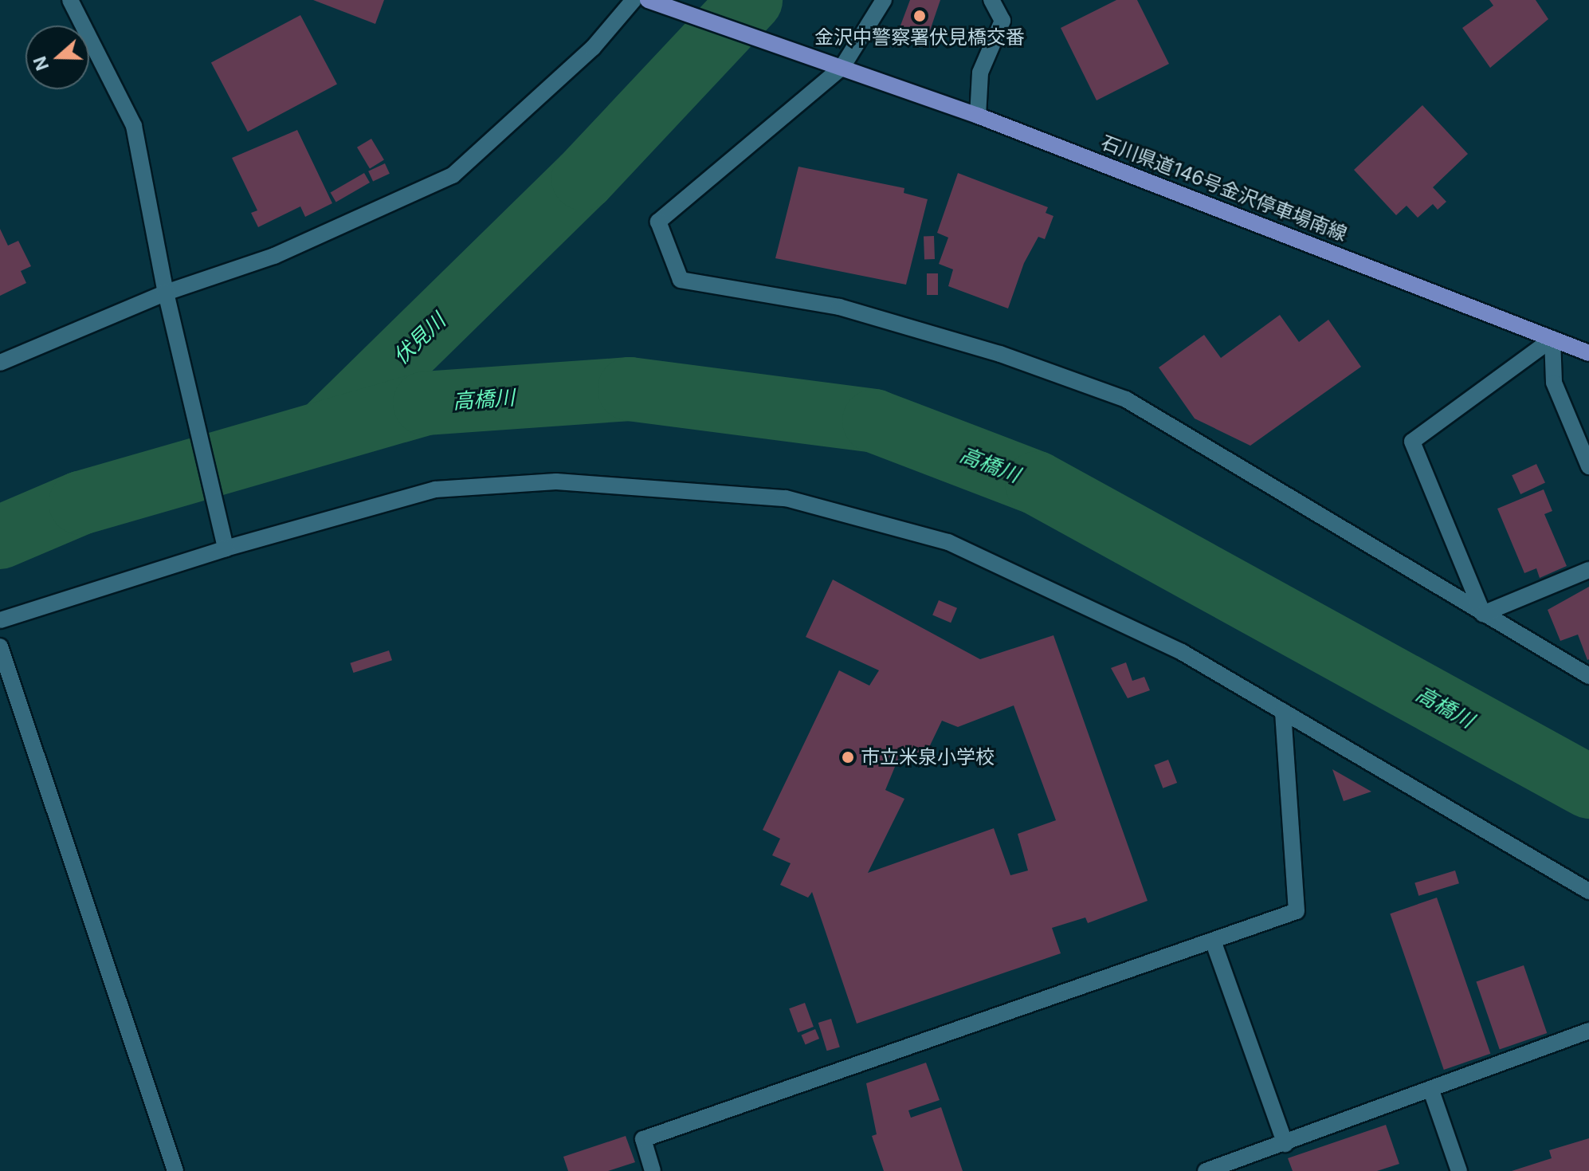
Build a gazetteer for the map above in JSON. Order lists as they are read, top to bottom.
{
  "streets": {
    "main road": ["石川県道146号金沢停車場南線"]
  },
  "water": ["伏見川", "高橋川"],
  "places": ["金沢中警察署伏見橋交番", "市立米泉小学校"],
  "north": "left"
}
